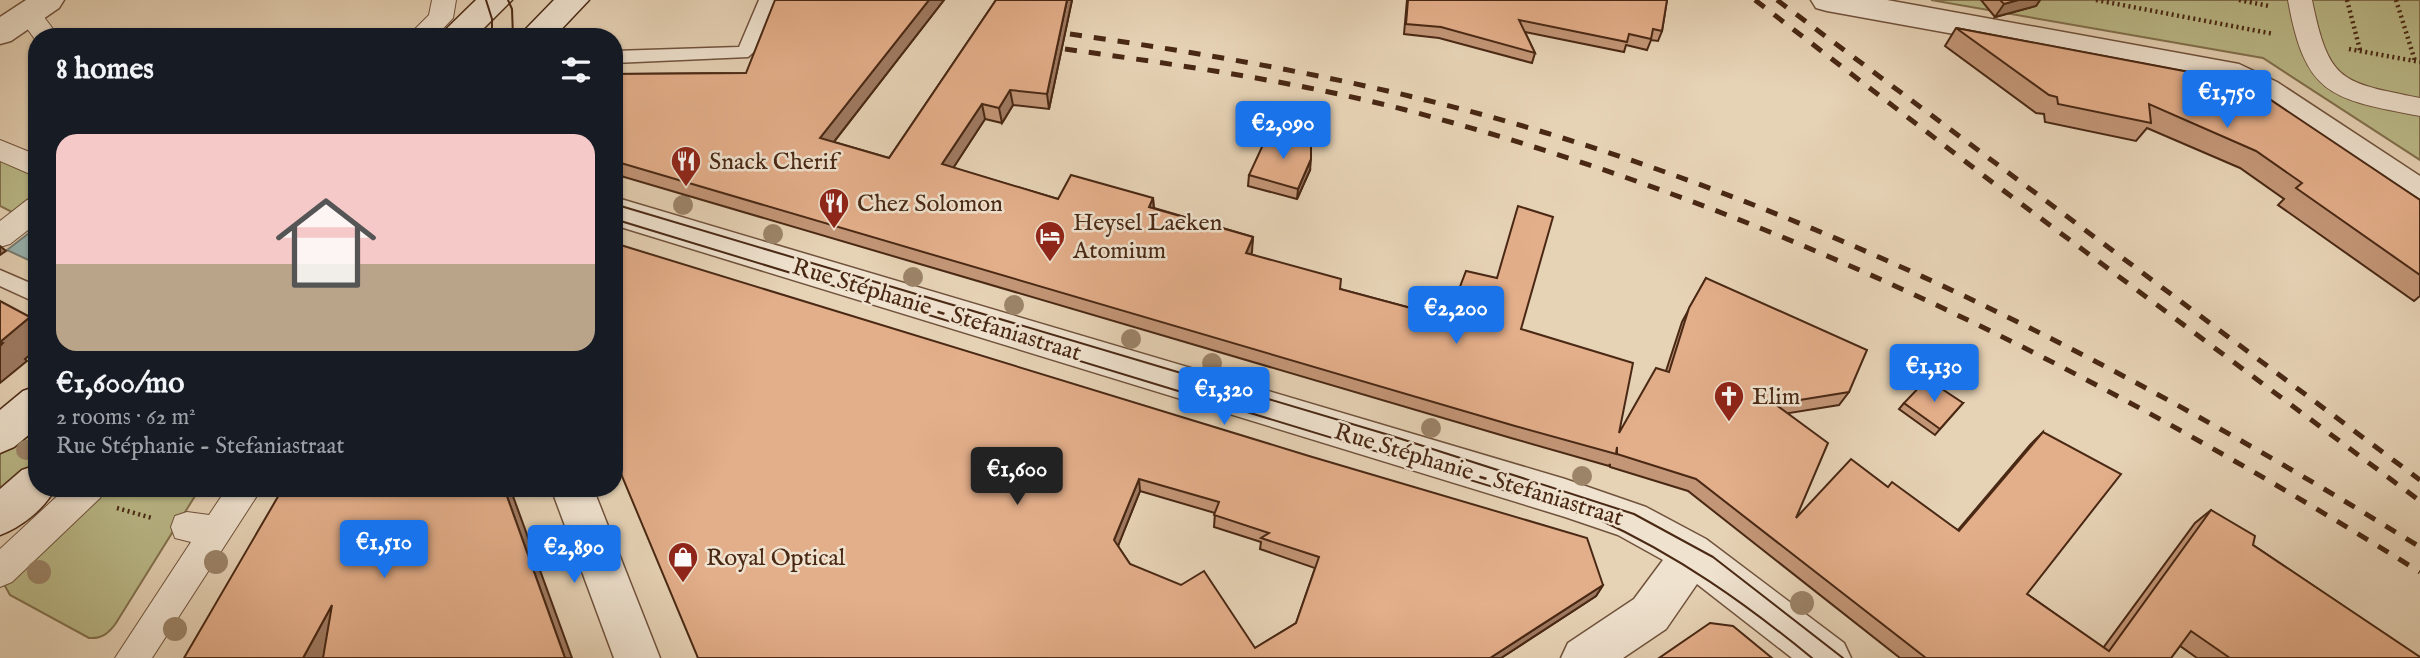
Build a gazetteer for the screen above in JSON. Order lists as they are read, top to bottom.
{
  "streets": {
    "street": ["Rue Stéphanie - Stefaniastraat"]
  },
  "places": {
    "restaurant": ["Snack Cherif", "Chez Solomon"],
    "hotel": ["Heysel Laeken Atomium"],
    "church": ["Elim"],
    "shop": ["Royal Optical"]
  },
  "page": {
    "heading": "8 homes",
    "price": [
      "€1,750",
      "€2,090",
      "€2,200",
      "€1,130",
      "€1,320",
      "€1,600",
      "€1,510",
      "€2,890"
    ],
    "list": [
      {
        "name": "€1,600/mo",
        "note": "2 rooms · 62 m² · Rue Stéphanie - Stefaniastraat"
      }
    ]
  }
}
